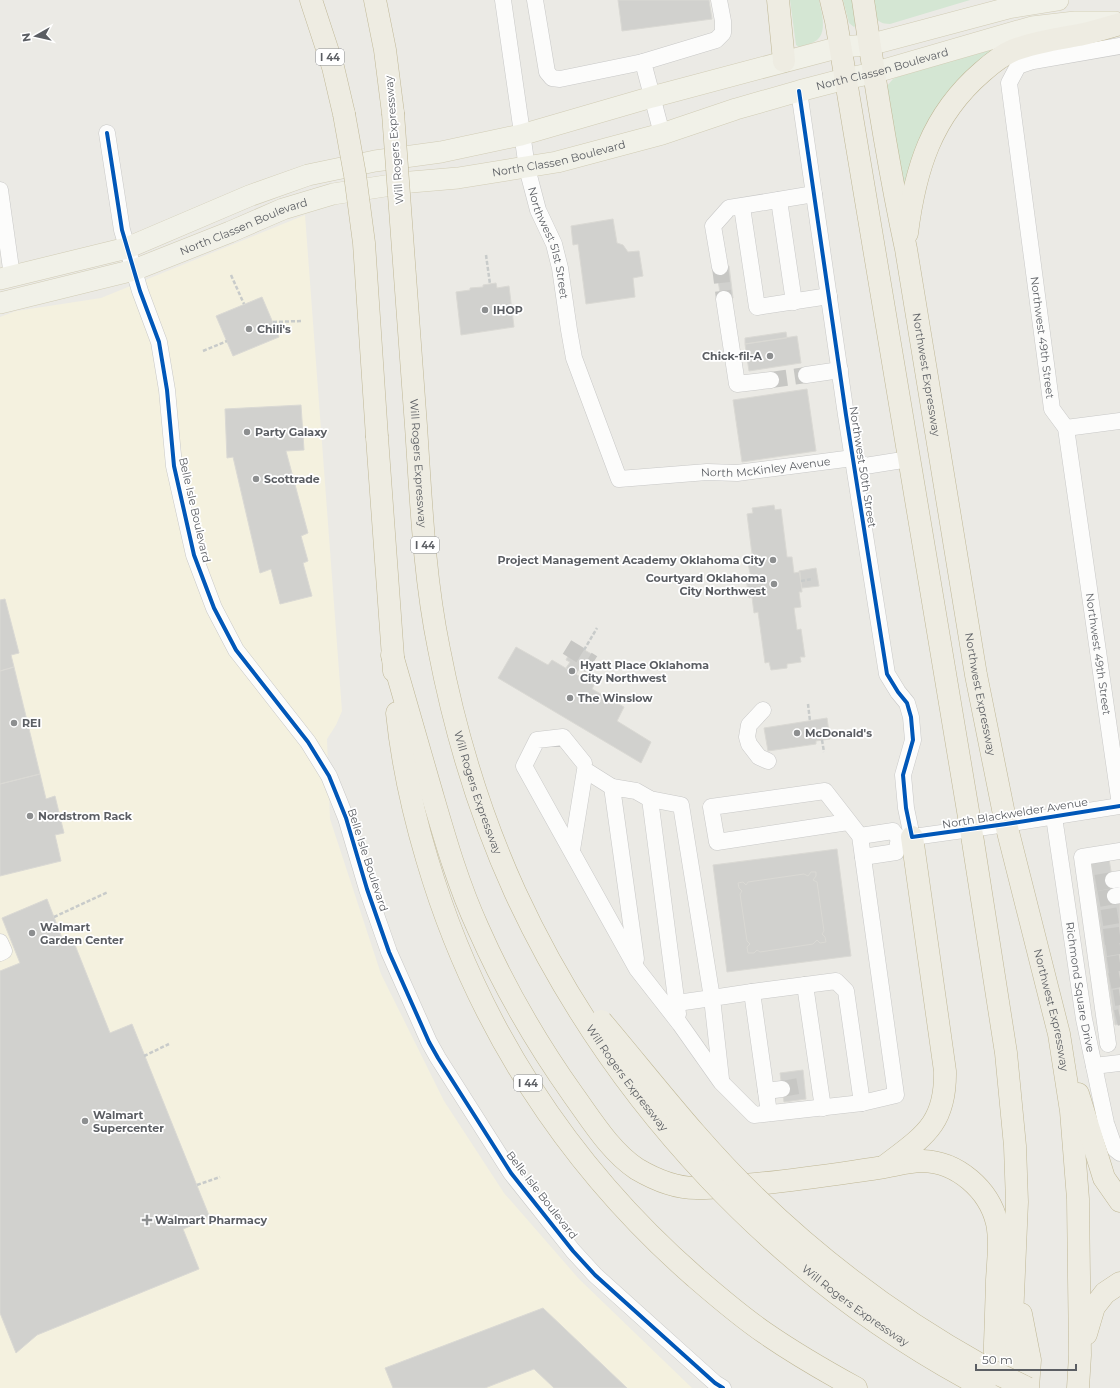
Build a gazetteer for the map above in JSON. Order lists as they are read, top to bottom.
{
  "streets": {
    "highway": ["I 44", "Will Rogers Expressway", "Northwest Expressway"],
    "main road": ["North Classen Boulevard"],
    "street": [
      "Northwest 51st Street",
      "Northwest 49th Street",
      "North McKinley Avenue",
      "Northwest 50th Street",
      "Belle Isle Boulevard",
      "North Blackwelder Avenue",
      "Richmond Square Drive"
    ]
  },
  "crossings": [
    ["North Classen Boulevard", "Northwest 51st Street"],
    ["North Classen Boulevard", "Northwest Expressway"],
    ["North Classen Boulevard", "Northwest 50th Street"],
    ["North Classen Boulevard", "Belle Isle Boulevard"],
    ["Northwest 51st Street", "North McKinley Avenue"],
    ["Northwest 49th Street", "North Blackwelder Avenue"],
    ["Northwest Expressway", "North Blackwelder Avenue"],
    ["North McKinley Avenue", "Northwest 50th Street"],
    ["Northwest 50th Street", "North Blackwelder Avenue"],
    ["North Blackwelder Avenue", "Richmond Square Drive"]
  ],
  "places": {
    "other": [
      "IHOP",
      "Chili's",
      "Chick-fil-A",
      "Party Galaxy",
      "Scottrade",
      "Project Management Academy Oklahoma City",
      "Courtyard Oklahoma City Northwest",
      "Hyatt Place Oklahoma City Northwest",
      "The Winslow",
      "REI",
      "McDonald's",
      "Nordstrom Rack",
      "Walmart Garden Center",
      "Walmart Supercenter"
    ],
    "health": ["Walmart Pharmacy"]
  },
  "scale_bar": "50 m",
  "north": "left"
}
